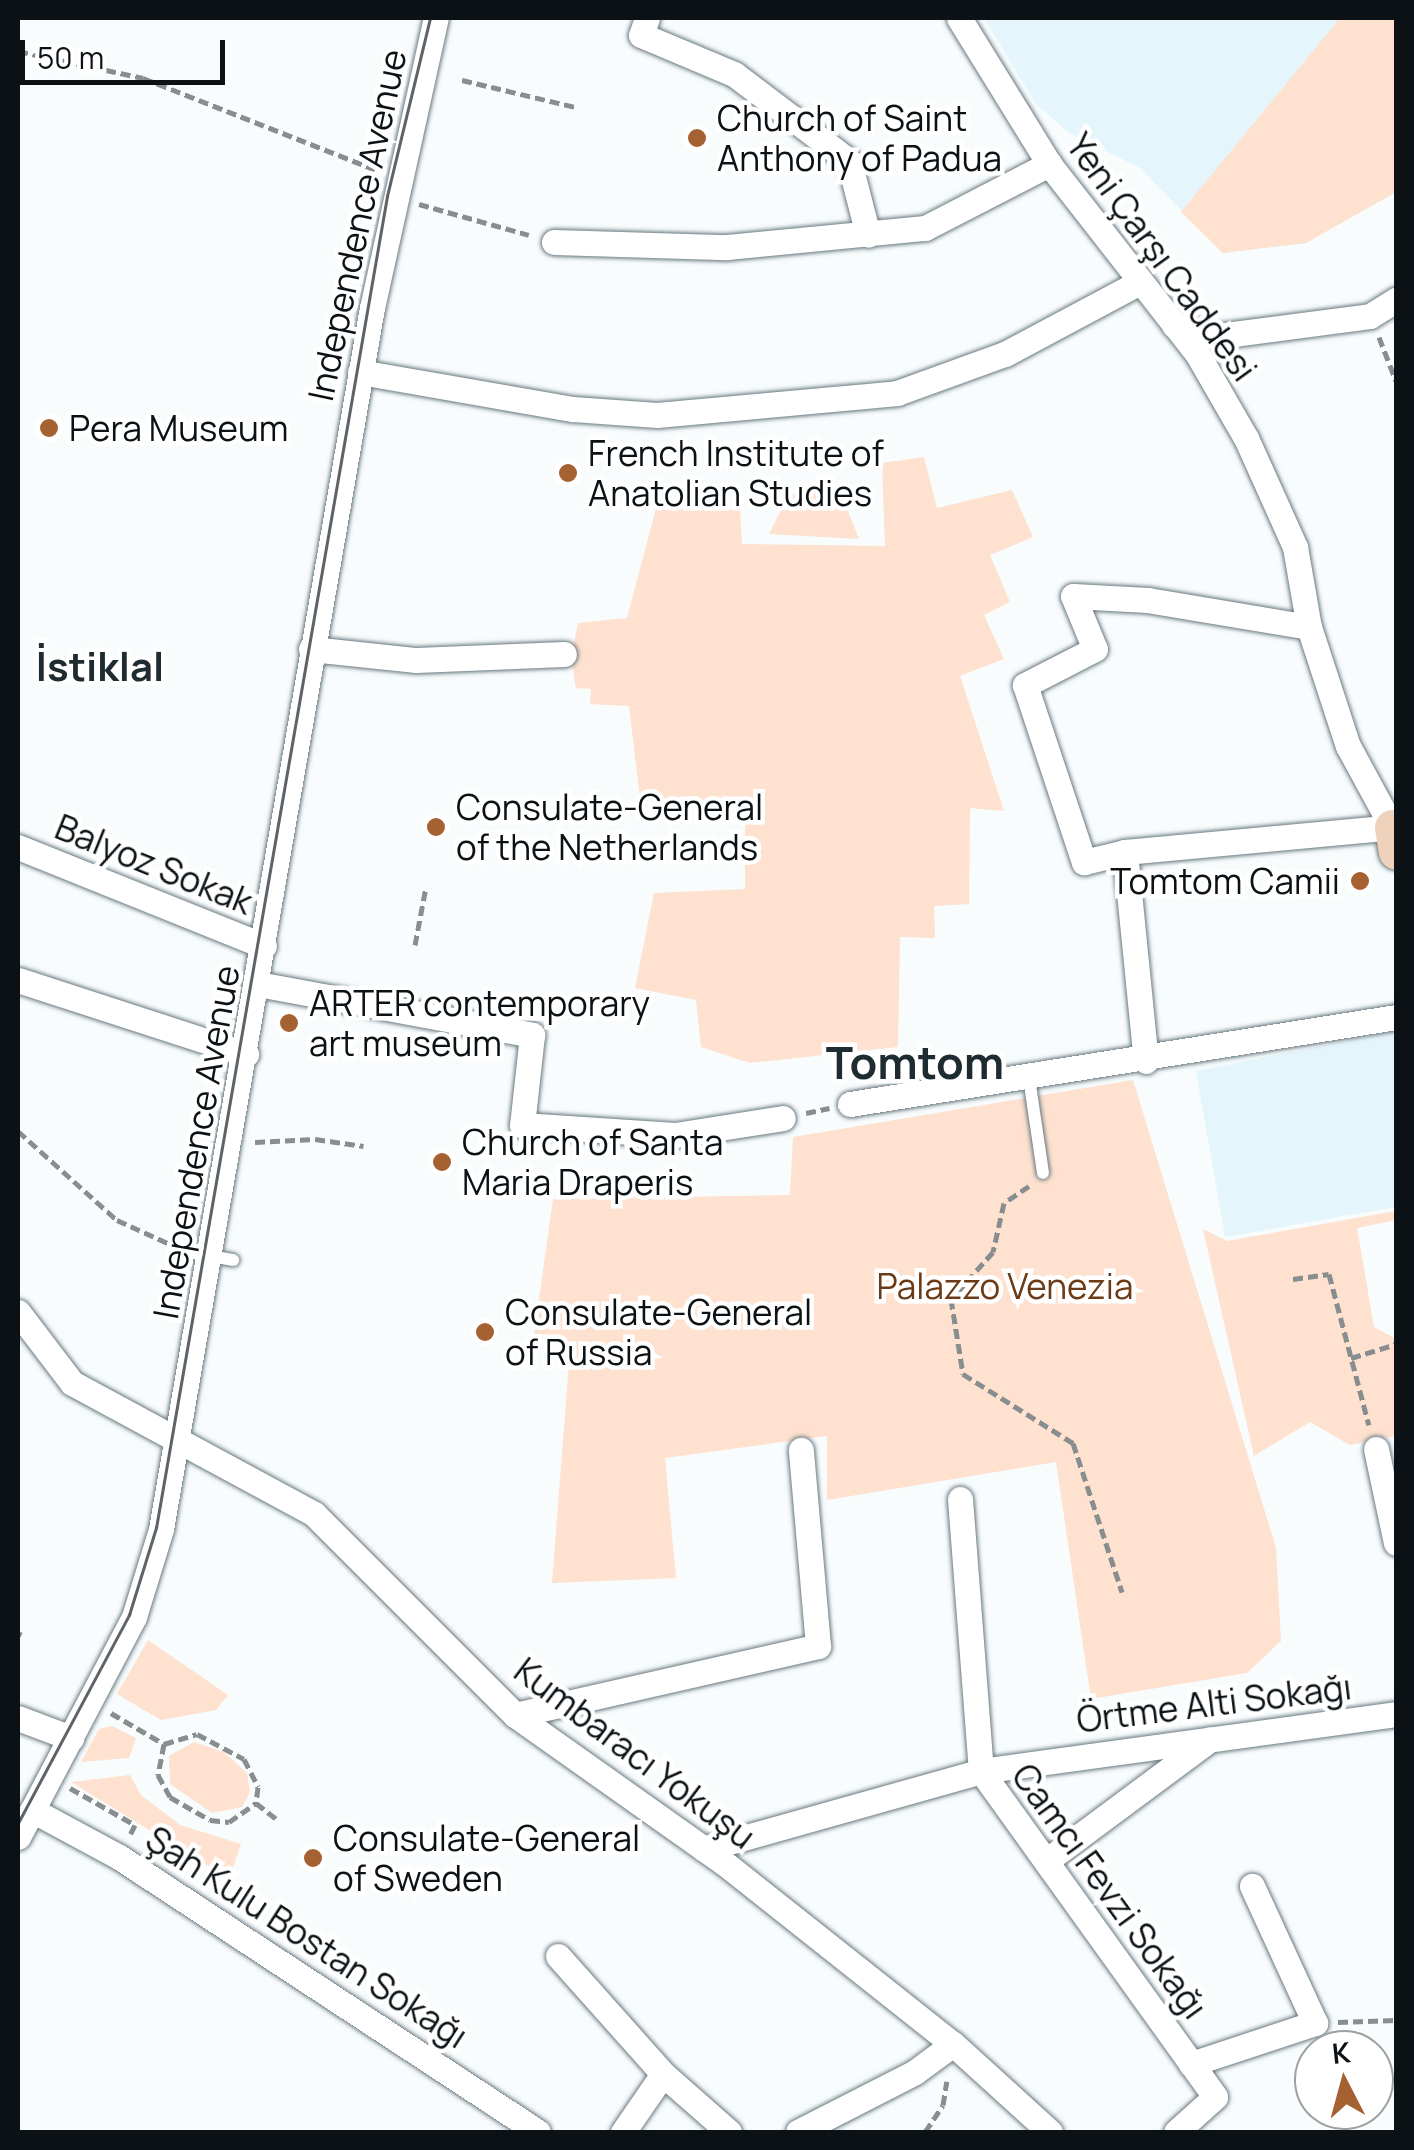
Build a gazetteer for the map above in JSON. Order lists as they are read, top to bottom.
{
  "streets": {
    "street": [
      "Independence Avenue",
      "Yeni Çarşı Caddesi",
      "Balyoz Sokak",
      "Örtme Alti Sokağı",
      "Kumbaracı Yokuşu",
      "Camcı Fevzi Sokağı",
      "Şah Kulu Bostan Sokağı"
    ]
  },
  "crossings": [
    ["Independence Avenue", "Balyoz Sokak"],
    ["Independence Avenue", "Kumbaracı Yokuşu"],
    ["Independence Avenue", "Şah Kulu Bostan Sokağı"],
    ["Örtme Alti Sokağı", "Camcı Fevzi Sokağı"],
    ["Kumbaracı Yokuşu", "Camcı Fevzi Sokağı"]
  ],
  "districts": ["İstiklal", "Tomtom"],
  "parks": ["Palazzo Venezia"],
  "places": [
    "Church of Saint Anthony of Padua",
    "Pera Museum",
    "French Institute of Anatolian Studies",
    "Consulate-General of the Netherlands",
    "Tomtom Camii",
    "ARTER contemporary art museum",
    "Church of Santa Maria Draperis",
    "Consulate-General of Russia",
    "Consulate-General of Sweden"
  ],
  "scale_bar": "50 m",
  "north": "top"
}
